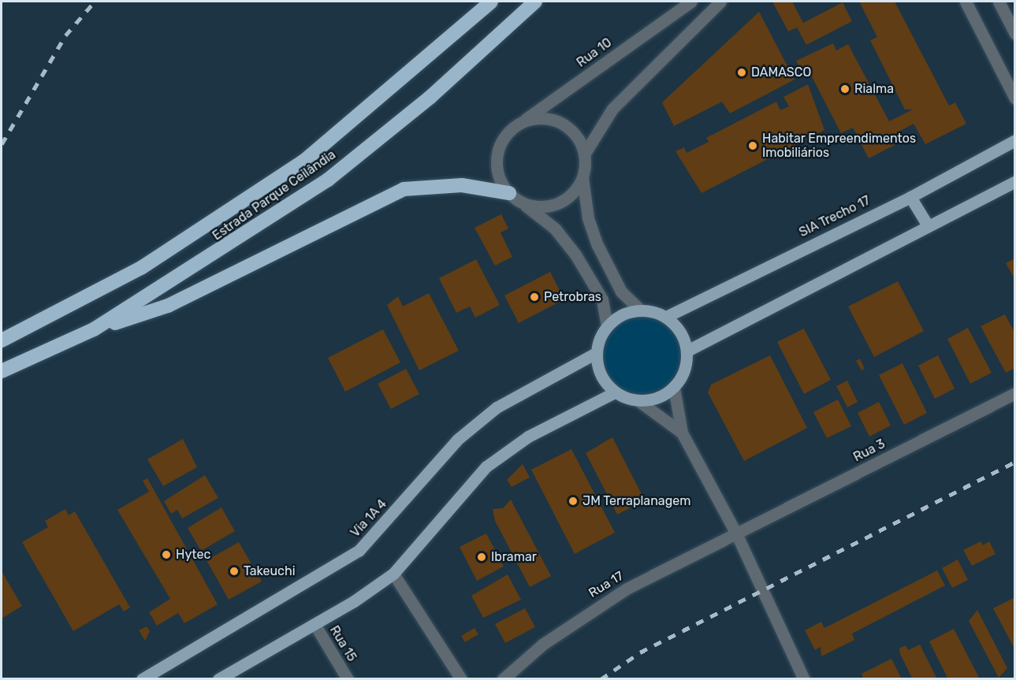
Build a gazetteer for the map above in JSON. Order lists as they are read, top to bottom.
{
  "streets": {
    "highway": ["Estrada Parque Ceilândia"],
    "main road": ["SIA Trecho 17", "Via 1A 4"],
    "street": [
      "Rua 10",
      "Rua 3",
      "Rua 17",
      "Rua 15"
    ]
  },
  "crossings": [
    ["SIA Trecho 17", "Via 1A 4"],
    ["Rua 3", "Rua 17"]
  ],
  "places": [
    "DAMASCO",
    "Rialma",
    "Habitar Empreendimentos Imobiliários",
    "Petrobras",
    "JM Terraplanagem",
    "Hytec",
    "Ibramar",
    "Takeuchi"
  ]
}
